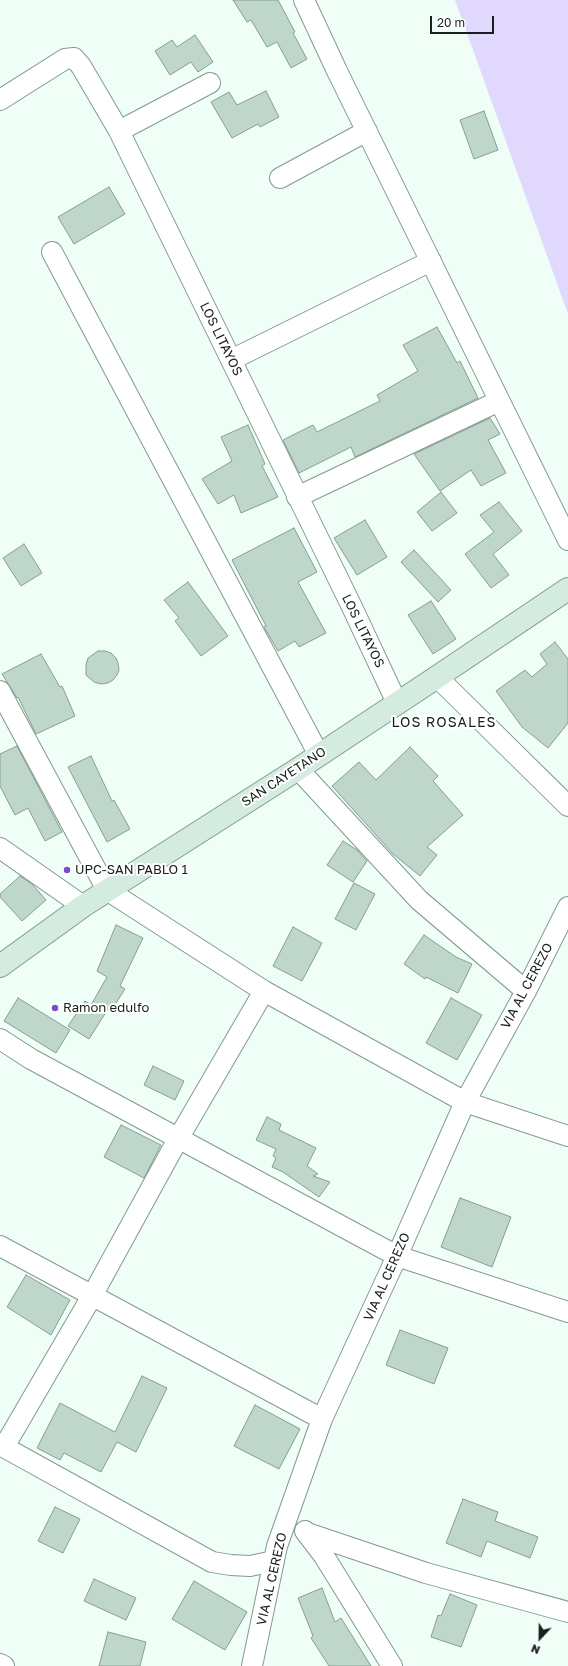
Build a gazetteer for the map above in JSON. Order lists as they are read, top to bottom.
{
  "streets": {
    "main road": ["SAN CAYETANO"],
    "street": ["LOS LITAYOS", "VIA AL CEREZO"]
  },
  "crossings": [
    ["LOS LITAYOS", "SAN CAYETANO"]
  ],
  "districts": ["LOS ROSALES"],
  "places": ["UPC-SAN PABLO 1", "Ramon edulfo"],
  "scale_bar": "20 m",
  "north": "bottom"
}
